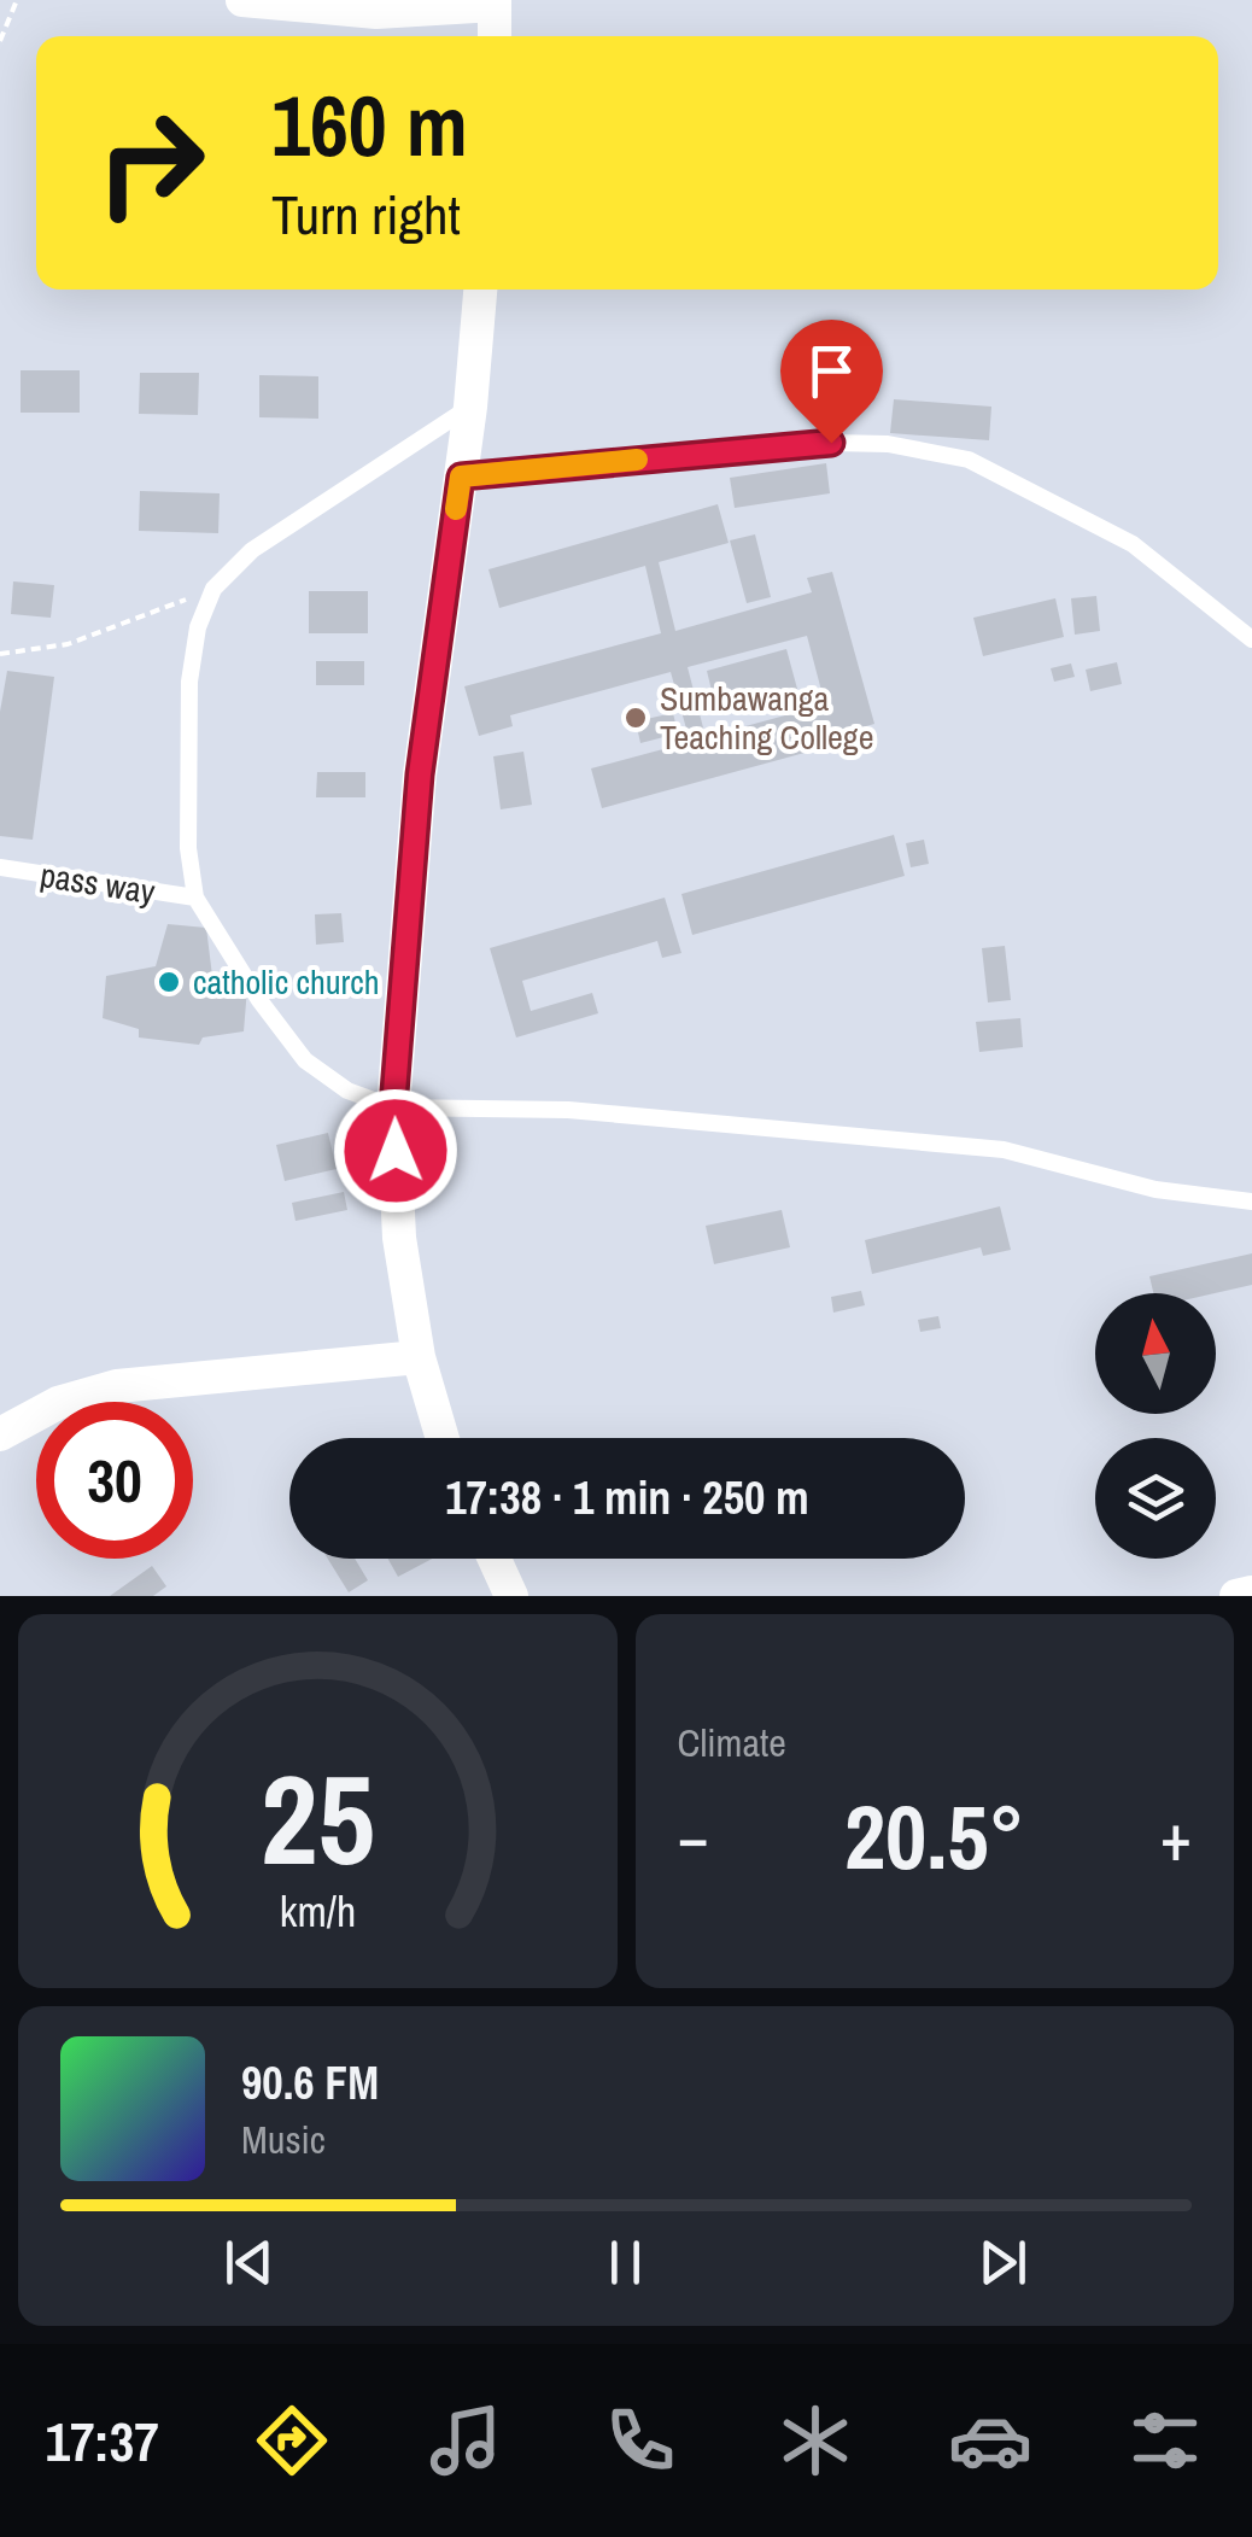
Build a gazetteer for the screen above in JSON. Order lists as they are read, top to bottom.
{
  "streets": {
    "lane": ["pass way"]
  },
  "places": ["Sumbawanga Teaching College", "catholic church"],
  "north": "top",
  "page": {
    "turn": ["160 m", "Turn right"],
    "limit": "30",
    "trip": "17:38 · 1 min · 250 m",
    "tile": "Climate",
    "heat": ["−", "20.5°", "+"],
    "song": ["90.6 FM", "Music"],
    "tabs": "17:37",
    "gauge": ["25", "km/h"]
  }
}
